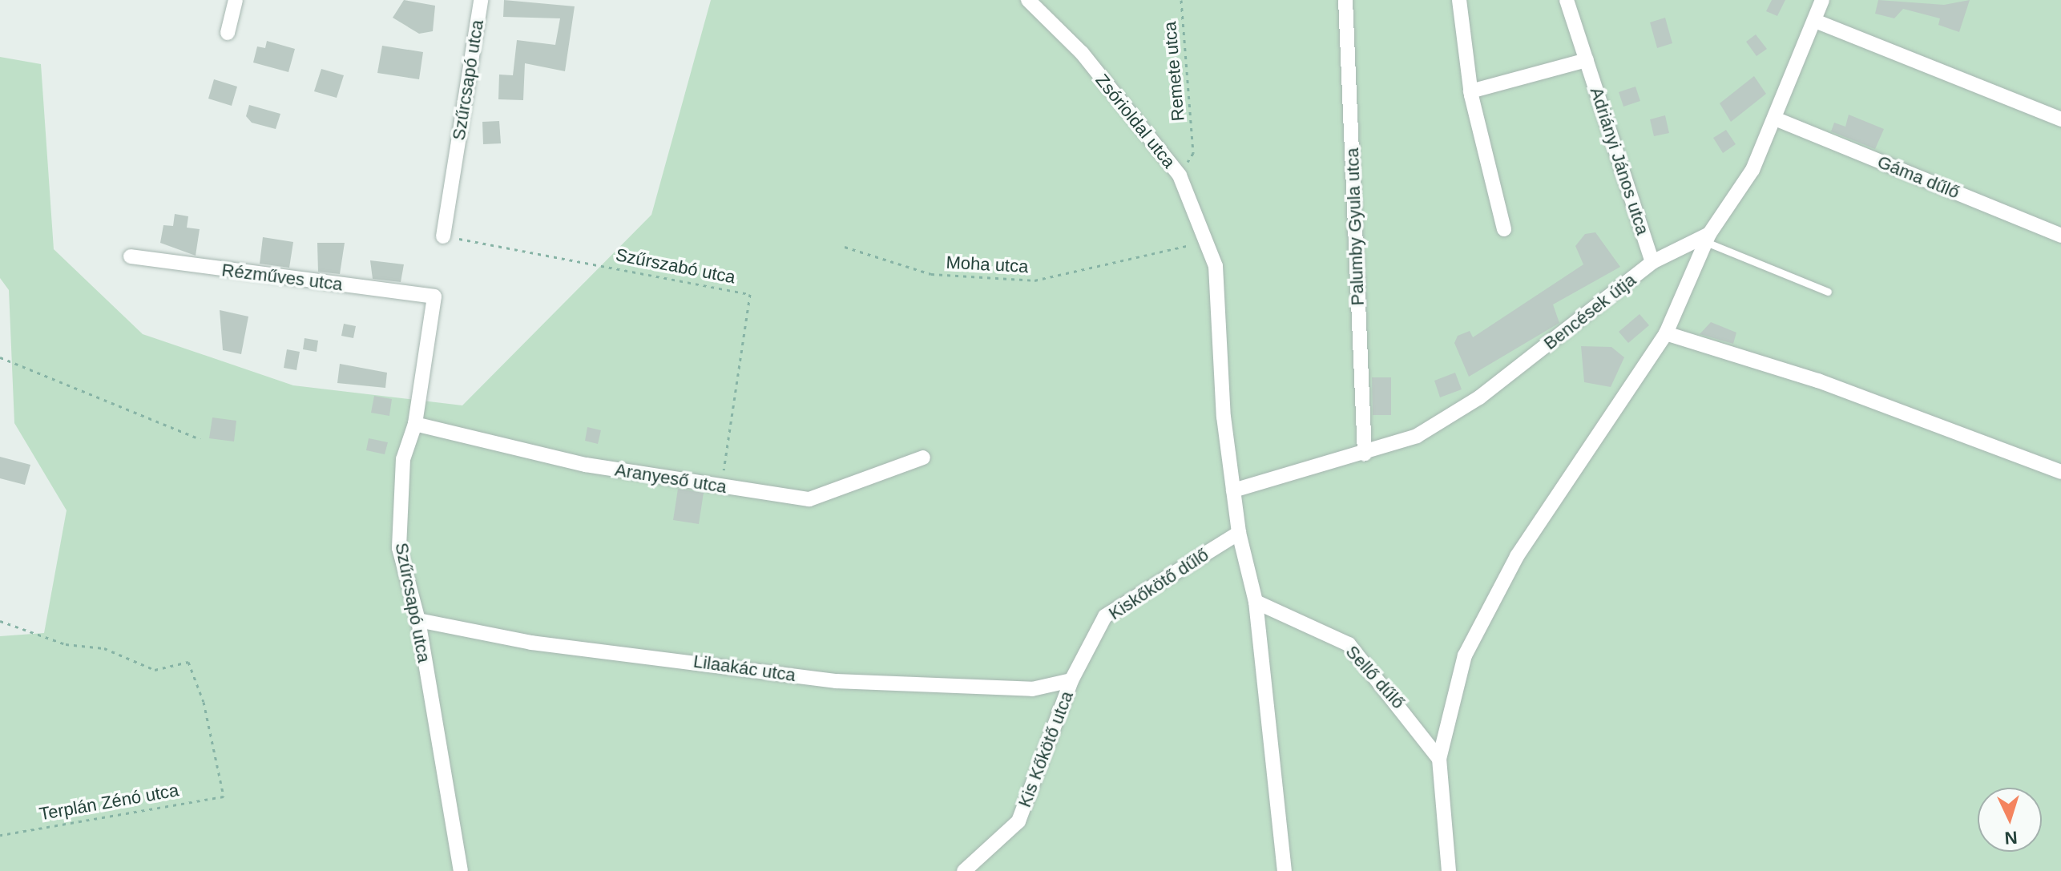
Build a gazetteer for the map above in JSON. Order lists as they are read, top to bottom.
{
  "streets": {
    "street": [
      "Szűrcsapó utca",
      "Zsórioldal utca",
      "Adriányi János utca",
      "Gáma dűlő",
      "Palumby Gyula utca",
      "Rézműves utca",
      "Bencések útja",
      "Aranyeső utca",
      "Kiskőkötő dűlő",
      "Lilaakác utca",
      "Sellő dűlő",
      "Kis Kőkötő utca"
    ],
    "path": [
      "Remete utca",
      "Moha utca",
      "Szűrszabó utca",
      "Terplán Zénó utca"
    ]
  },
  "crossings": [
    ["Remete utca", "Zsórioldal utca"],
    ["Szűrcsapó utca", "Szűrszabó utca"],
    ["Szűrcsapó utca", "Rézműves utca"],
    ["Szűrcsapó utca", "Aranyeső utca"],
    ["Szűrcsapó utca", "Lilaakác utca"],
    ["Zsórioldal utca", "Moha utca"],
    ["Zsórioldal utca", "Bencések útja"],
    ["Zsórioldal utca", "Kiskőkötő dűlő"],
    ["Zsórioldal utca", "Sellő dűlő"],
    ["Adriányi János utca", "Bencések útja"],
    ["Gáma dűlő", "Bencések útja"],
    ["Palumby Gyula utca", "Bencések útja"],
    ["Szűrszabó utca", "Aranyeső utca"],
    ["Kiskőkötő dűlő", "Lilaakác utca"],
    ["Kiskőkötő dűlő", "Kis Kőkötő utca"],
    ["Lilaakác utca", "Kis Kőkötő utca"]
  ],
  "north": "bottom"
}
